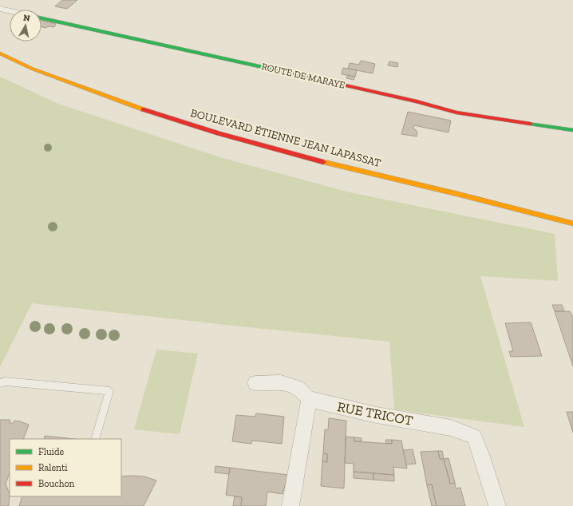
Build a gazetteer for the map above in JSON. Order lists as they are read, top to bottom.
{
  "streets": {
    "street": ["ROUTE DE MARAYE", "BOULEVARD ÉTIENNE JEAN LAPASSAT", "RUE TRICOT"]
  },
  "legend": ["Fluide", "Ralenti", "Bouchon"],
  "north": "top"
}
